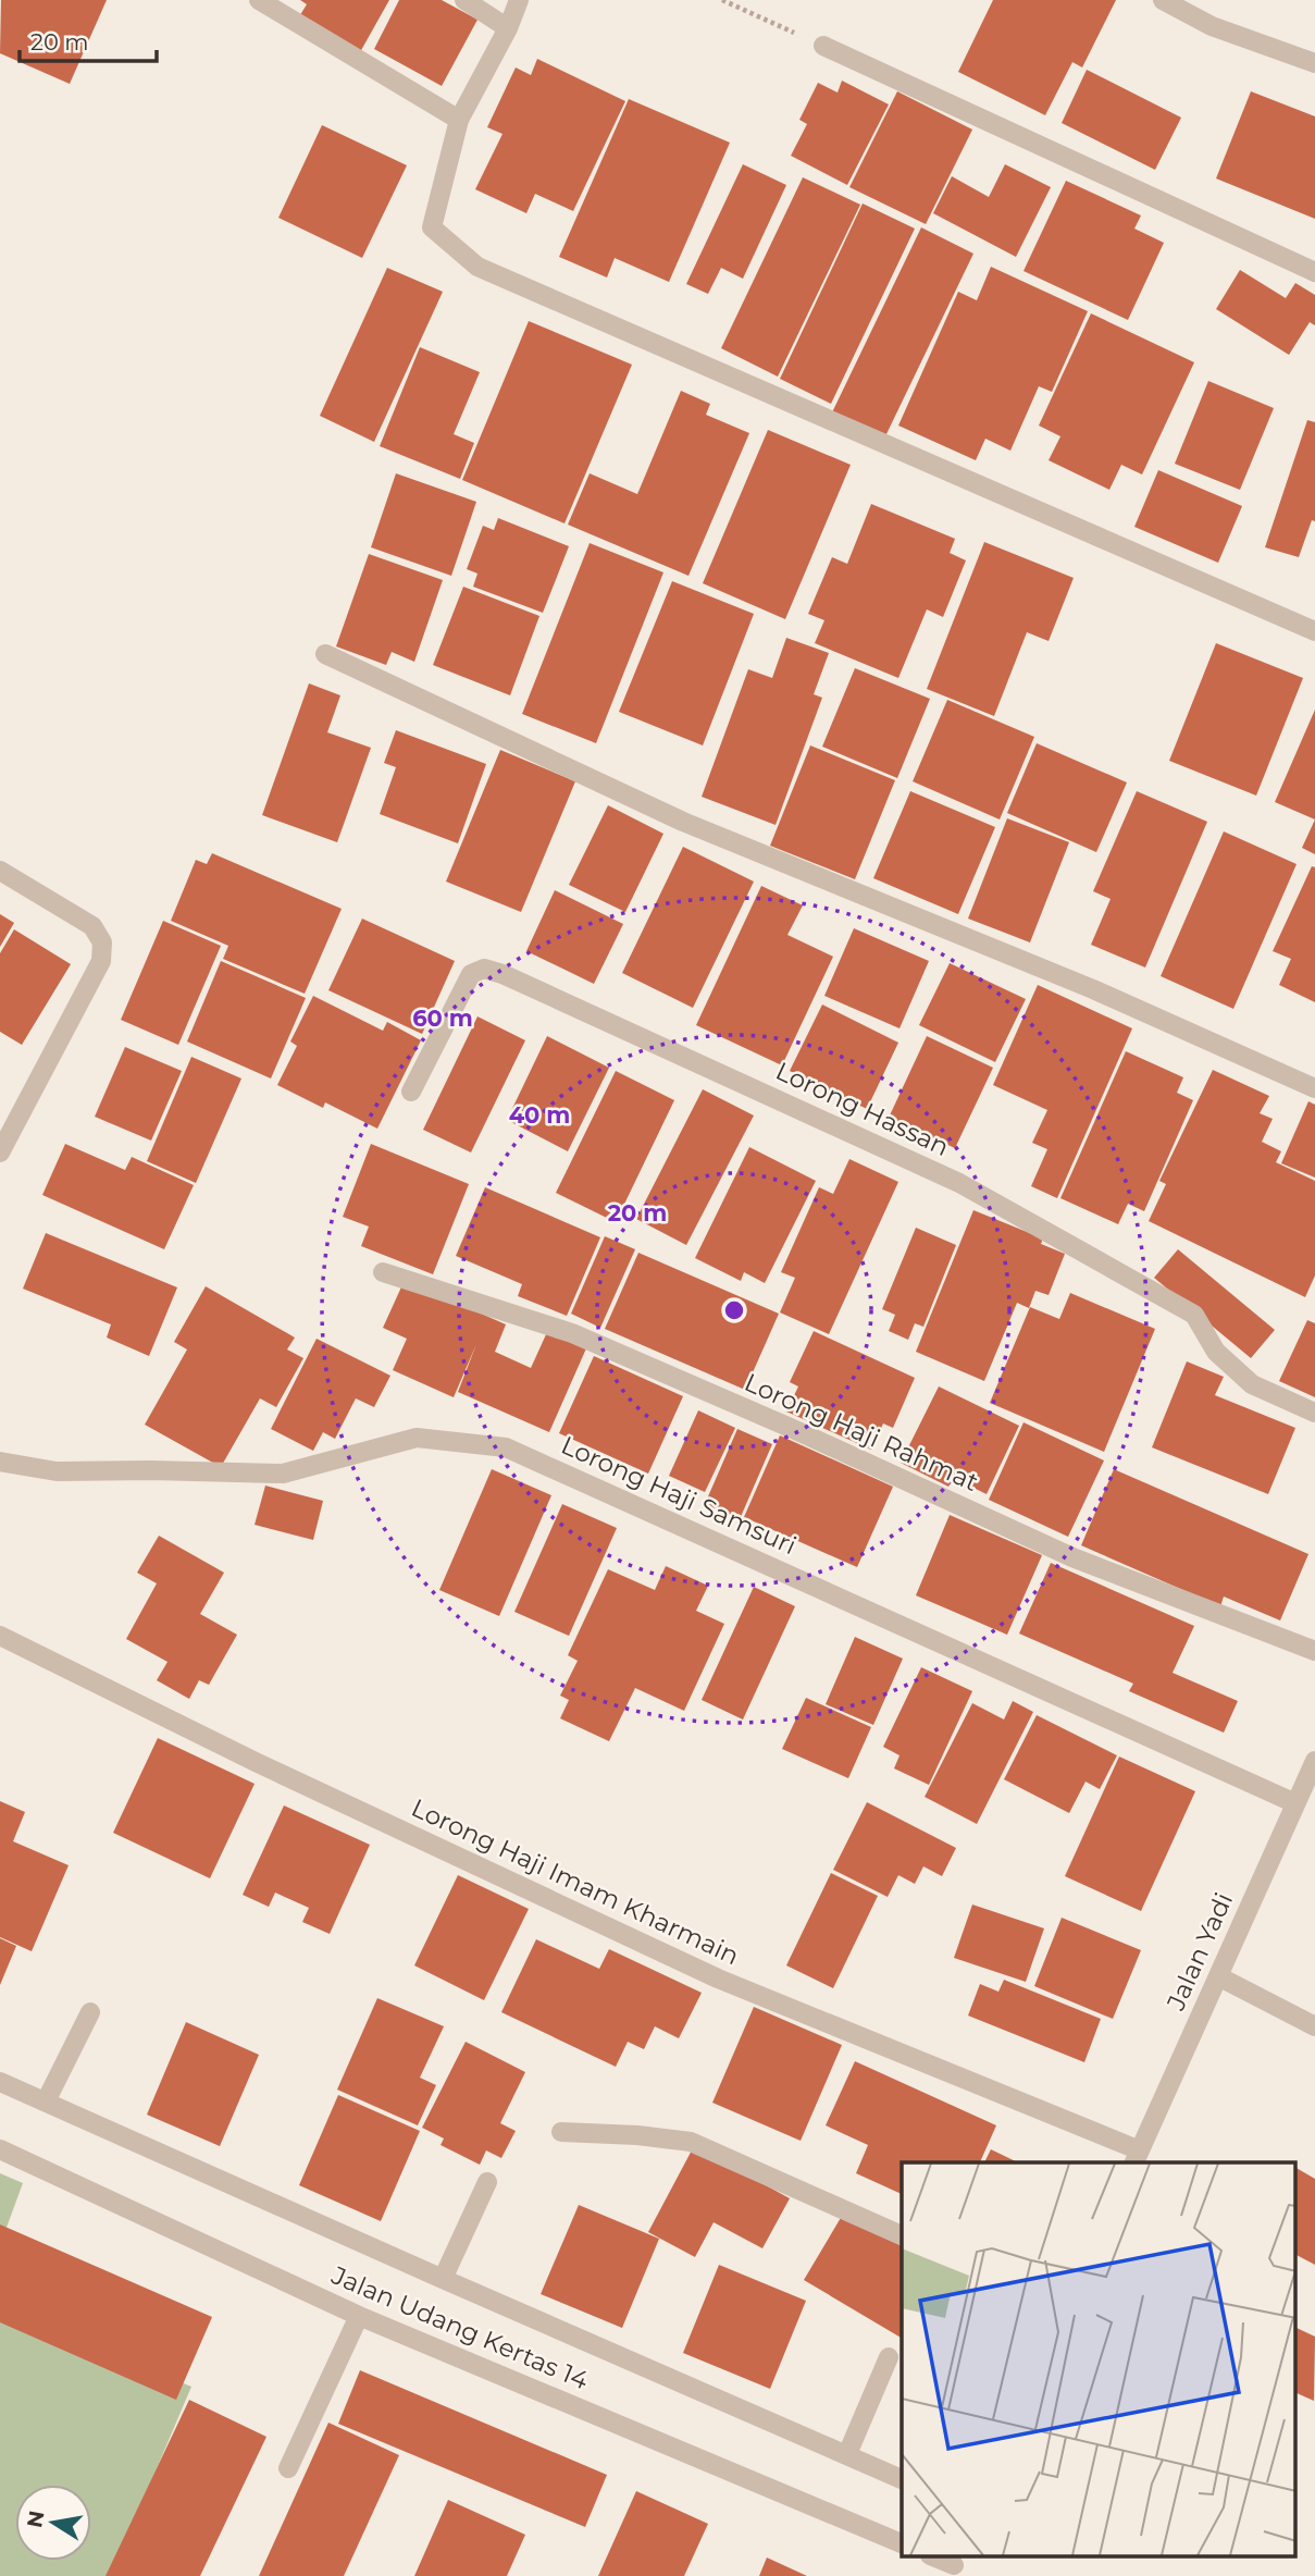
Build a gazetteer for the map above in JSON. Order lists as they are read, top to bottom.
{
  "streets": {
    "street": [
      "Lorong Hassan",
      "Lorong Haji Rahmat",
      "Lorong Haji Samsuri",
      "Lorong Haji Imam Kharmain",
      "Jalan Yadi",
      "Jalan Udang Kertas 14"
    ]
  },
  "crossings": [
    ["Lorong Haji Samsuri", "Jalan Yadi"],
    ["Lorong Haji Imam Kharmain", "Jalan Yadi"]
  ],
  "scale_bar": "20 m",
  "north": "left",
  "rings": ["60 m", "40 m", "20 m"]
}
